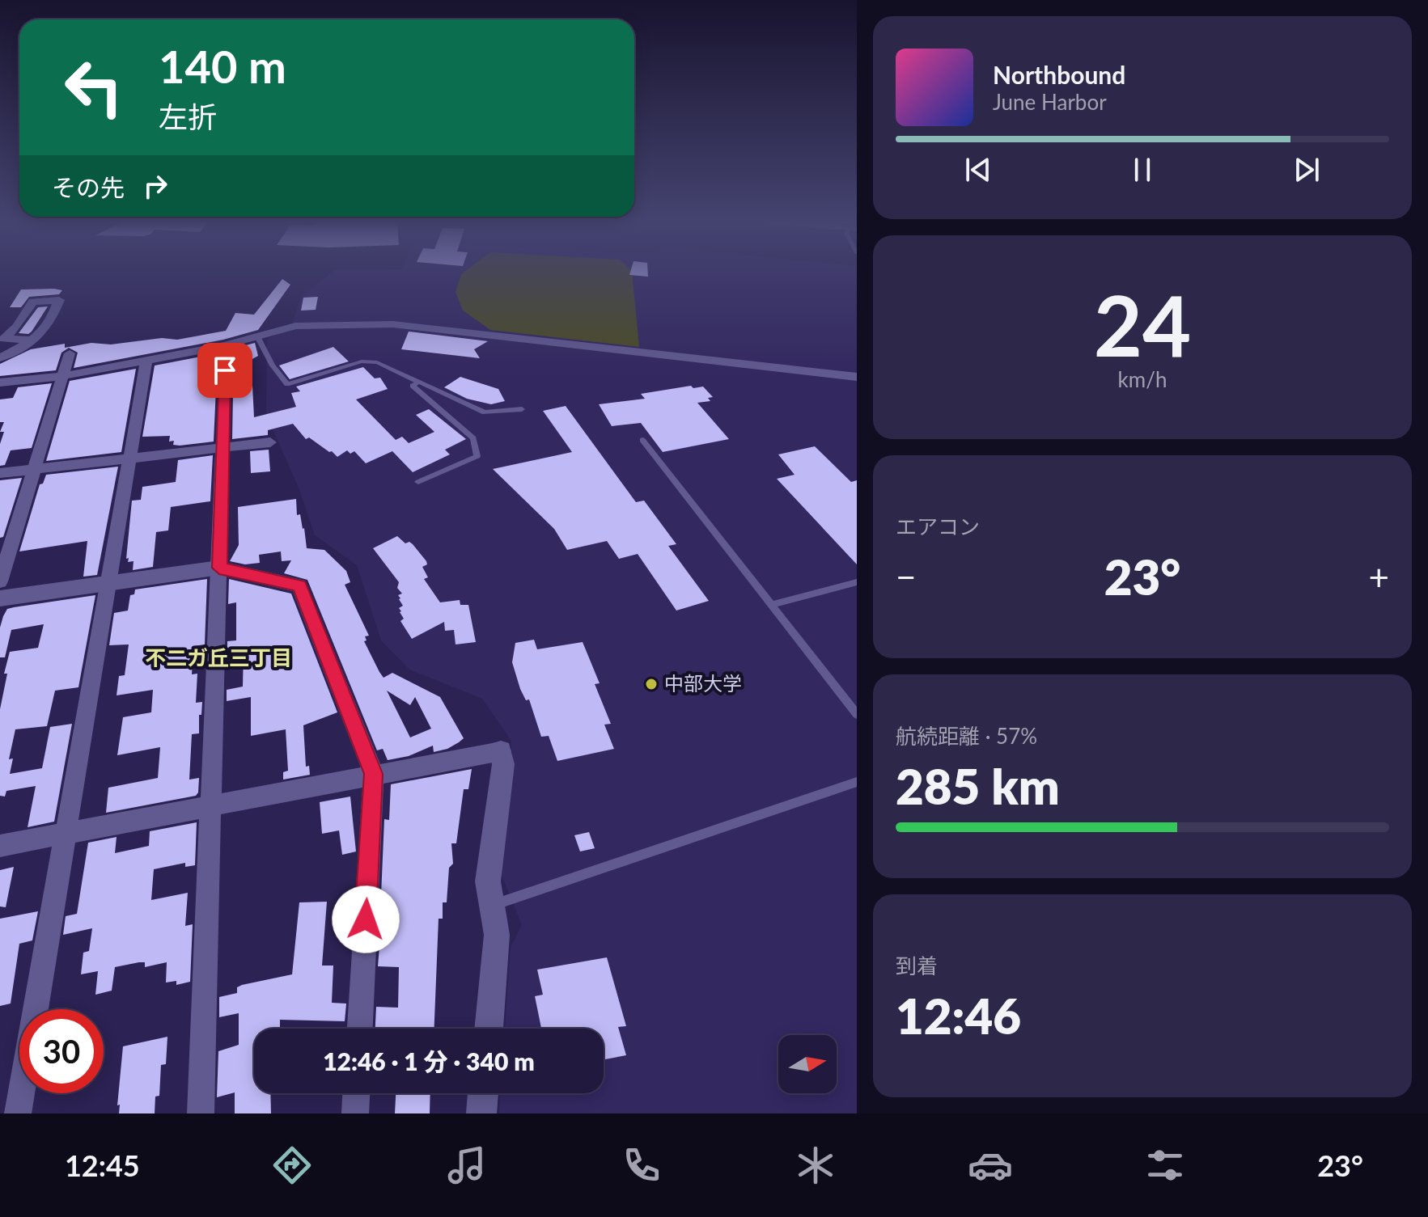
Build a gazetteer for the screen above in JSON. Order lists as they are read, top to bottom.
{
  "districts": ["不二ガ丘三丁目"],
  "places": ["中部大学"],
  "north": "right",
  "page": {
    "turn": ["140 m", "左折"],
    "song": ["Northbound", "June Harbor"],
    "then": "その先",
    "tile": [
      ["24", "km/h"],
      "エアコン",
      ["航続距離 · 57%", "285 km"],
      ["到着", "12:46"]
    ],
    "heat": ["−", "23°", "+"],
    "limit": "30",
    "trip": "12:46 · 1 分 · 340 m",
    "tabs": ["12:45", "23°"]
  }
}
